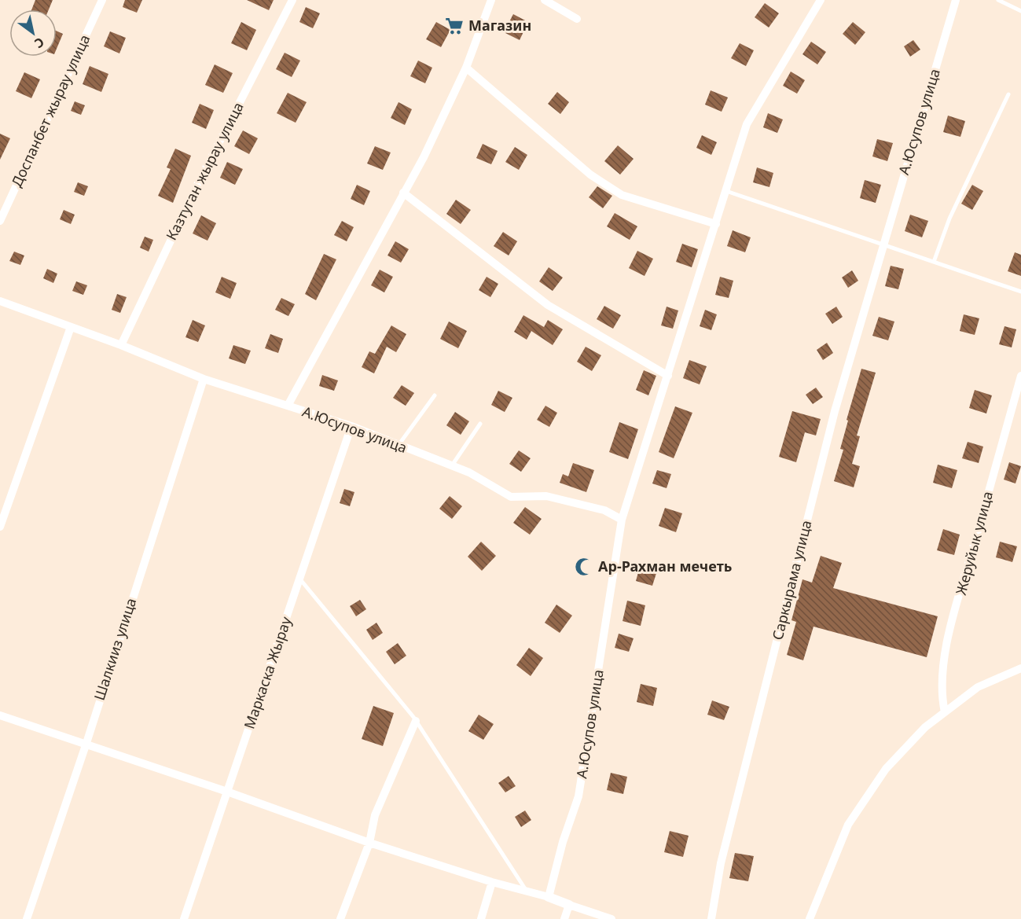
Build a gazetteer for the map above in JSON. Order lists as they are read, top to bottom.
{
  "streets": {
    "street": [
      "Доспанбет жырау улица",
      "А.Юсупов улица",
      "Казтуган жырау улица",
      "Жеруйык улица",
      "Саркырама улица",
      "Шалкииз улица",
      "Маркаска Жырау"
    ]
  },
  "crossings": [
    ["А.Юсупов улица", "Саркырама улица"],
    ["А.Юсупов улица", "Маркаска Жырау"]
  ],
  "places": {
    "supermarket": ["Магазин"],
    "mosque": ["Ар-Рахман мечеть"]
  },
  "north": "bottom right"
}
